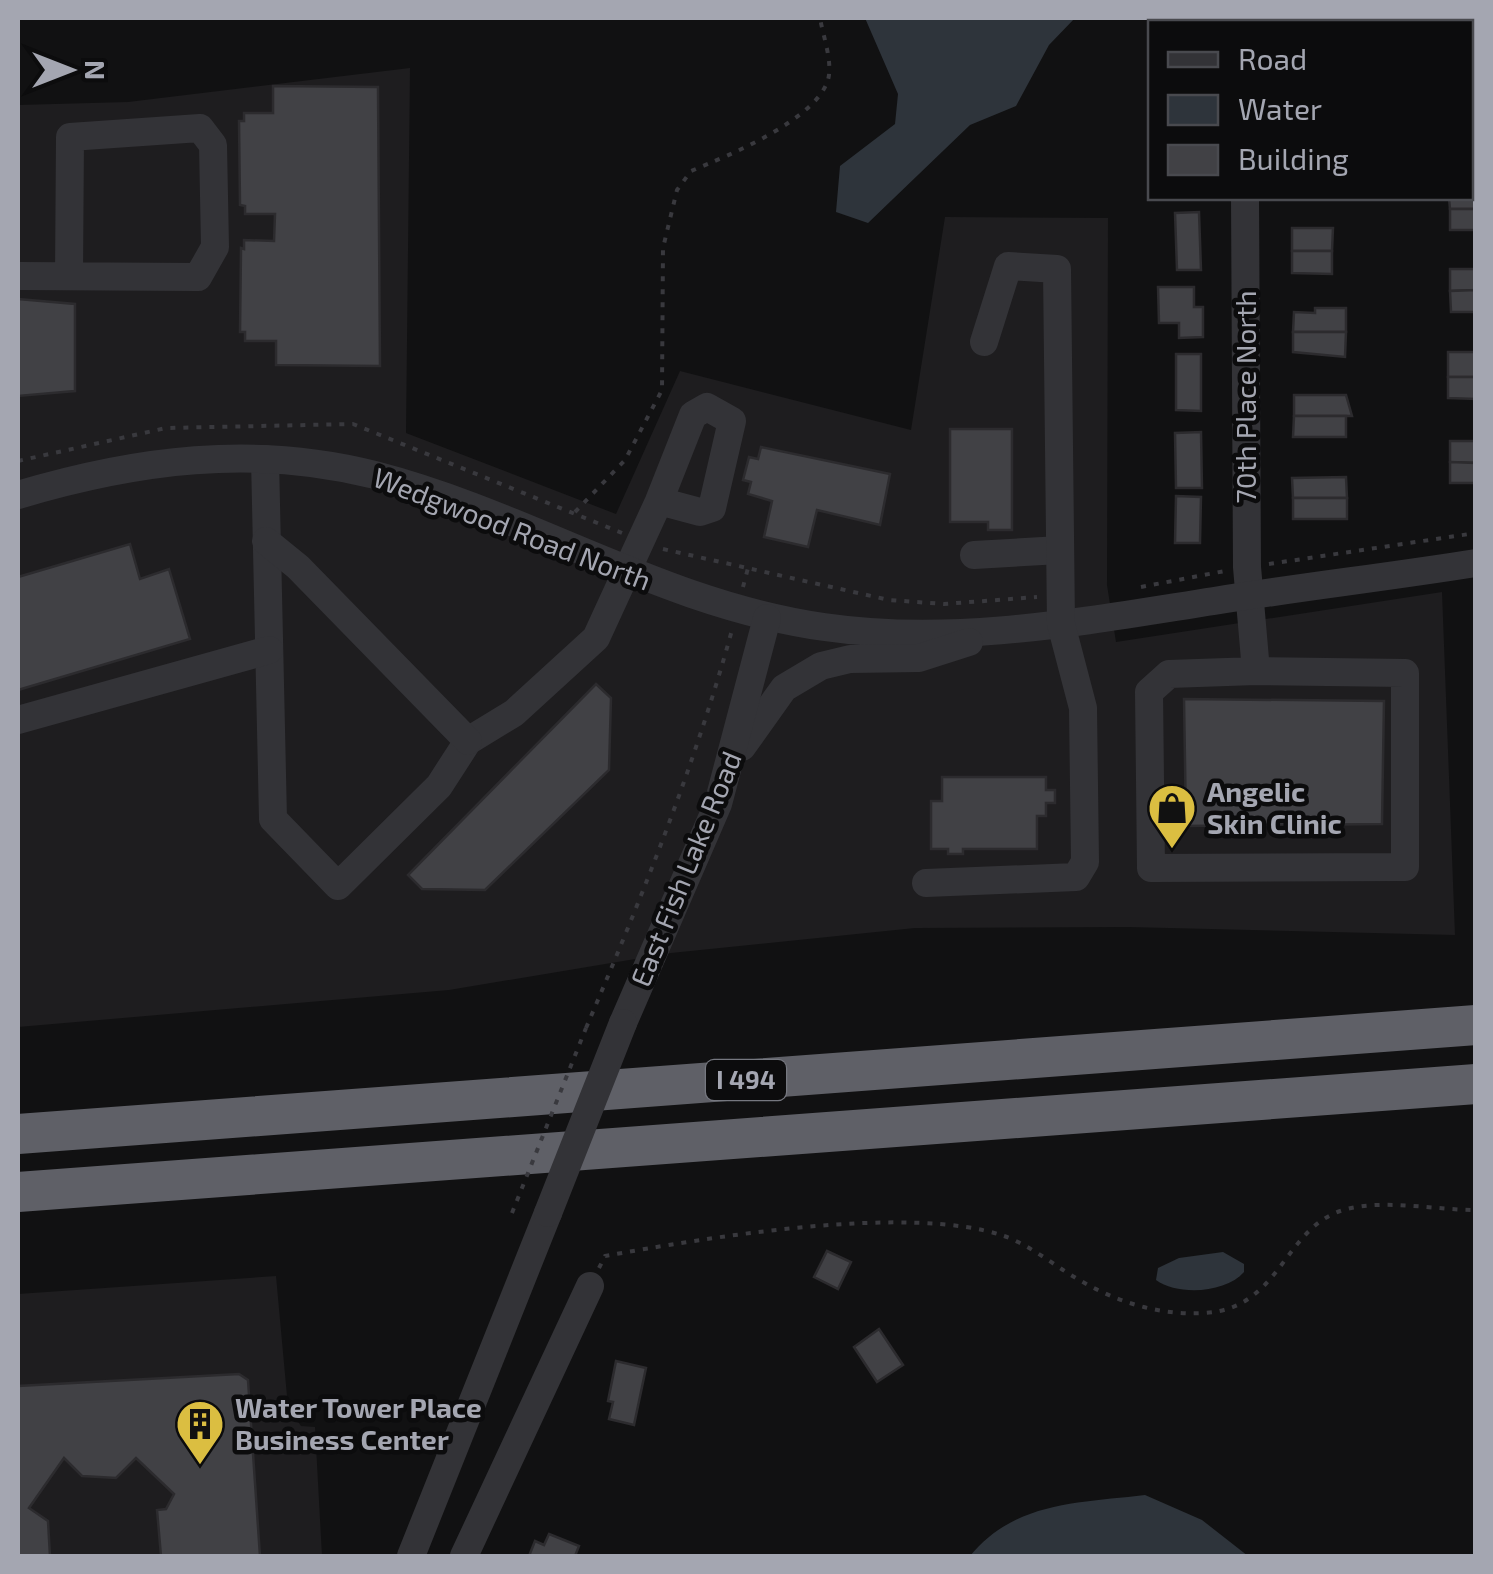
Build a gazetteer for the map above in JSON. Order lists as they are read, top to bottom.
{
  "streets": {
    "highway": ["I 494"],
    "street": ["70th Place North", "Wedgwood Road North", "East Fish Lake Road"]
  },
  "crossings": [
    ["Wedgwood Road North", "East Fish Lake Road"]
  ],
  "places": {
    "shop": ["Angelic Skin Clinic"],
    "building": ["Water Tower Place Business Center"]
  },
  "legend": ["Road", "Water", "Building"],
  "north": "right"
}
